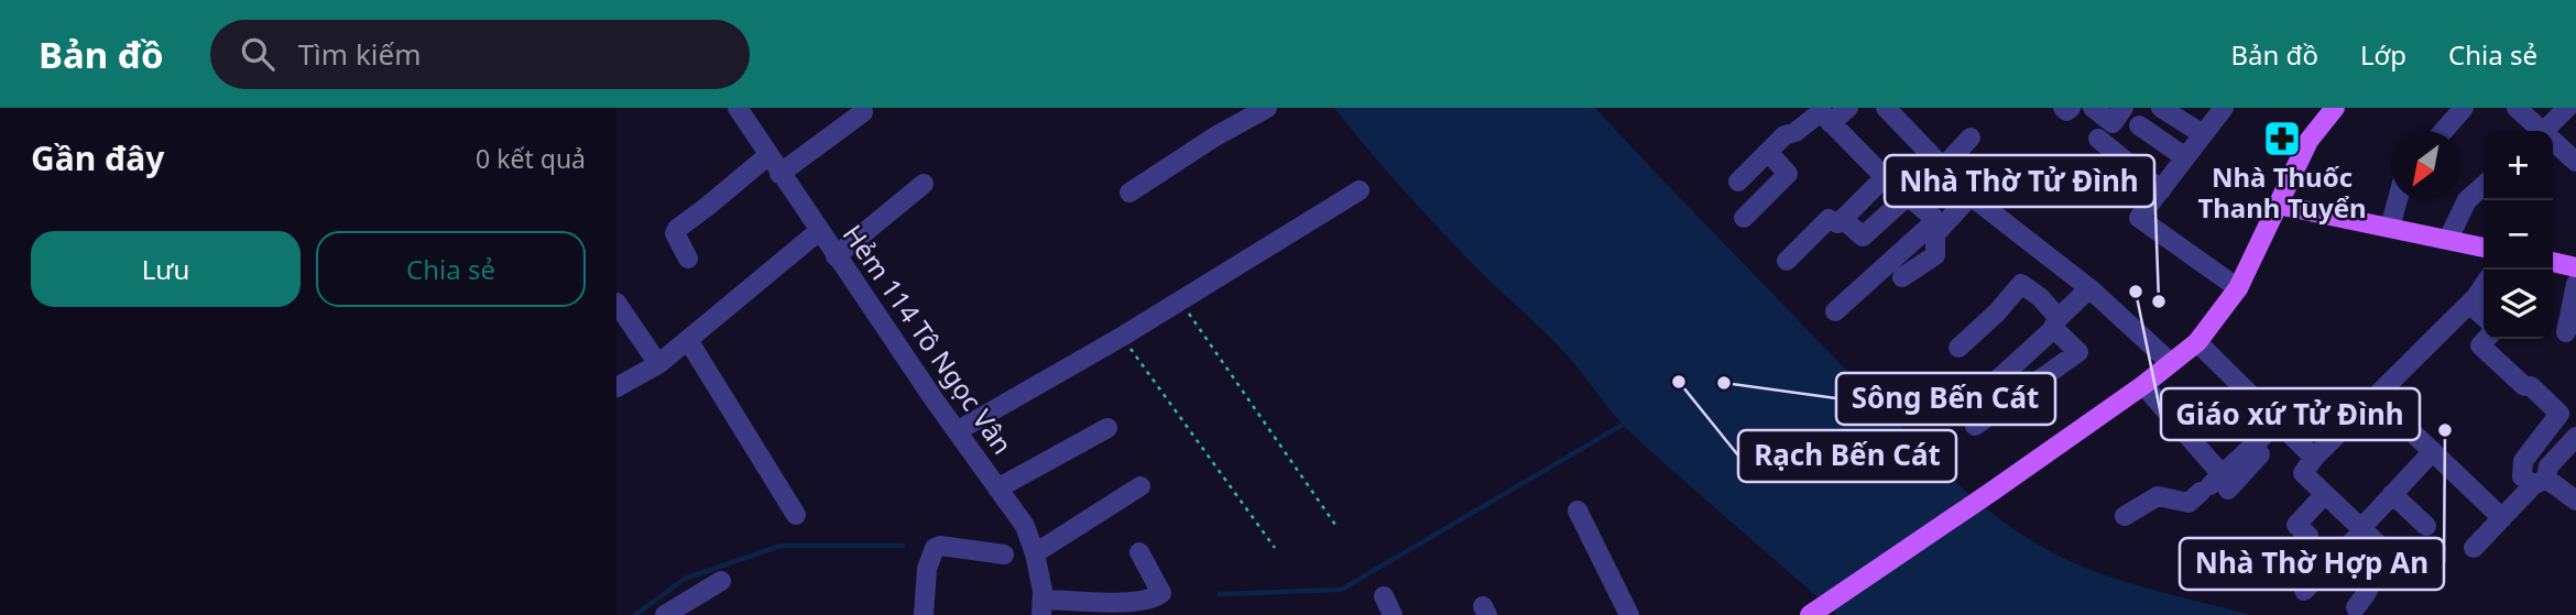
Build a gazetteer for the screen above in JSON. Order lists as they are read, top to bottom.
{
  "streets": {
    "street": ["Hẻm 114 Tô Ngọc Vân"]
  },
  "places": {
    "pharmacy": ["Nhà Thuốc Thanh Tuyển"],
    "other": [
      "Giáo xứ Tử Đình",
      "Nhà Thờ Tử Đình",
      "Rạch Bến Cát",
      "Sông Bến Cát",
      "Nhà Thờ Hợp An"
    ]
  },
  "north": "bottom left",
  "page": {
    "header": "Bản đồ",
    "search": "Tìm kiếm",
    "nav": ["Bản đồ", "Lớp", "Chia sẻ"],
    "heading": ["Gần đây", "0 kết quả"],
    "map_buttons": ["+", "−"],
    "buttons": ["Lưu", "Chia sẻ"]
  }
}
